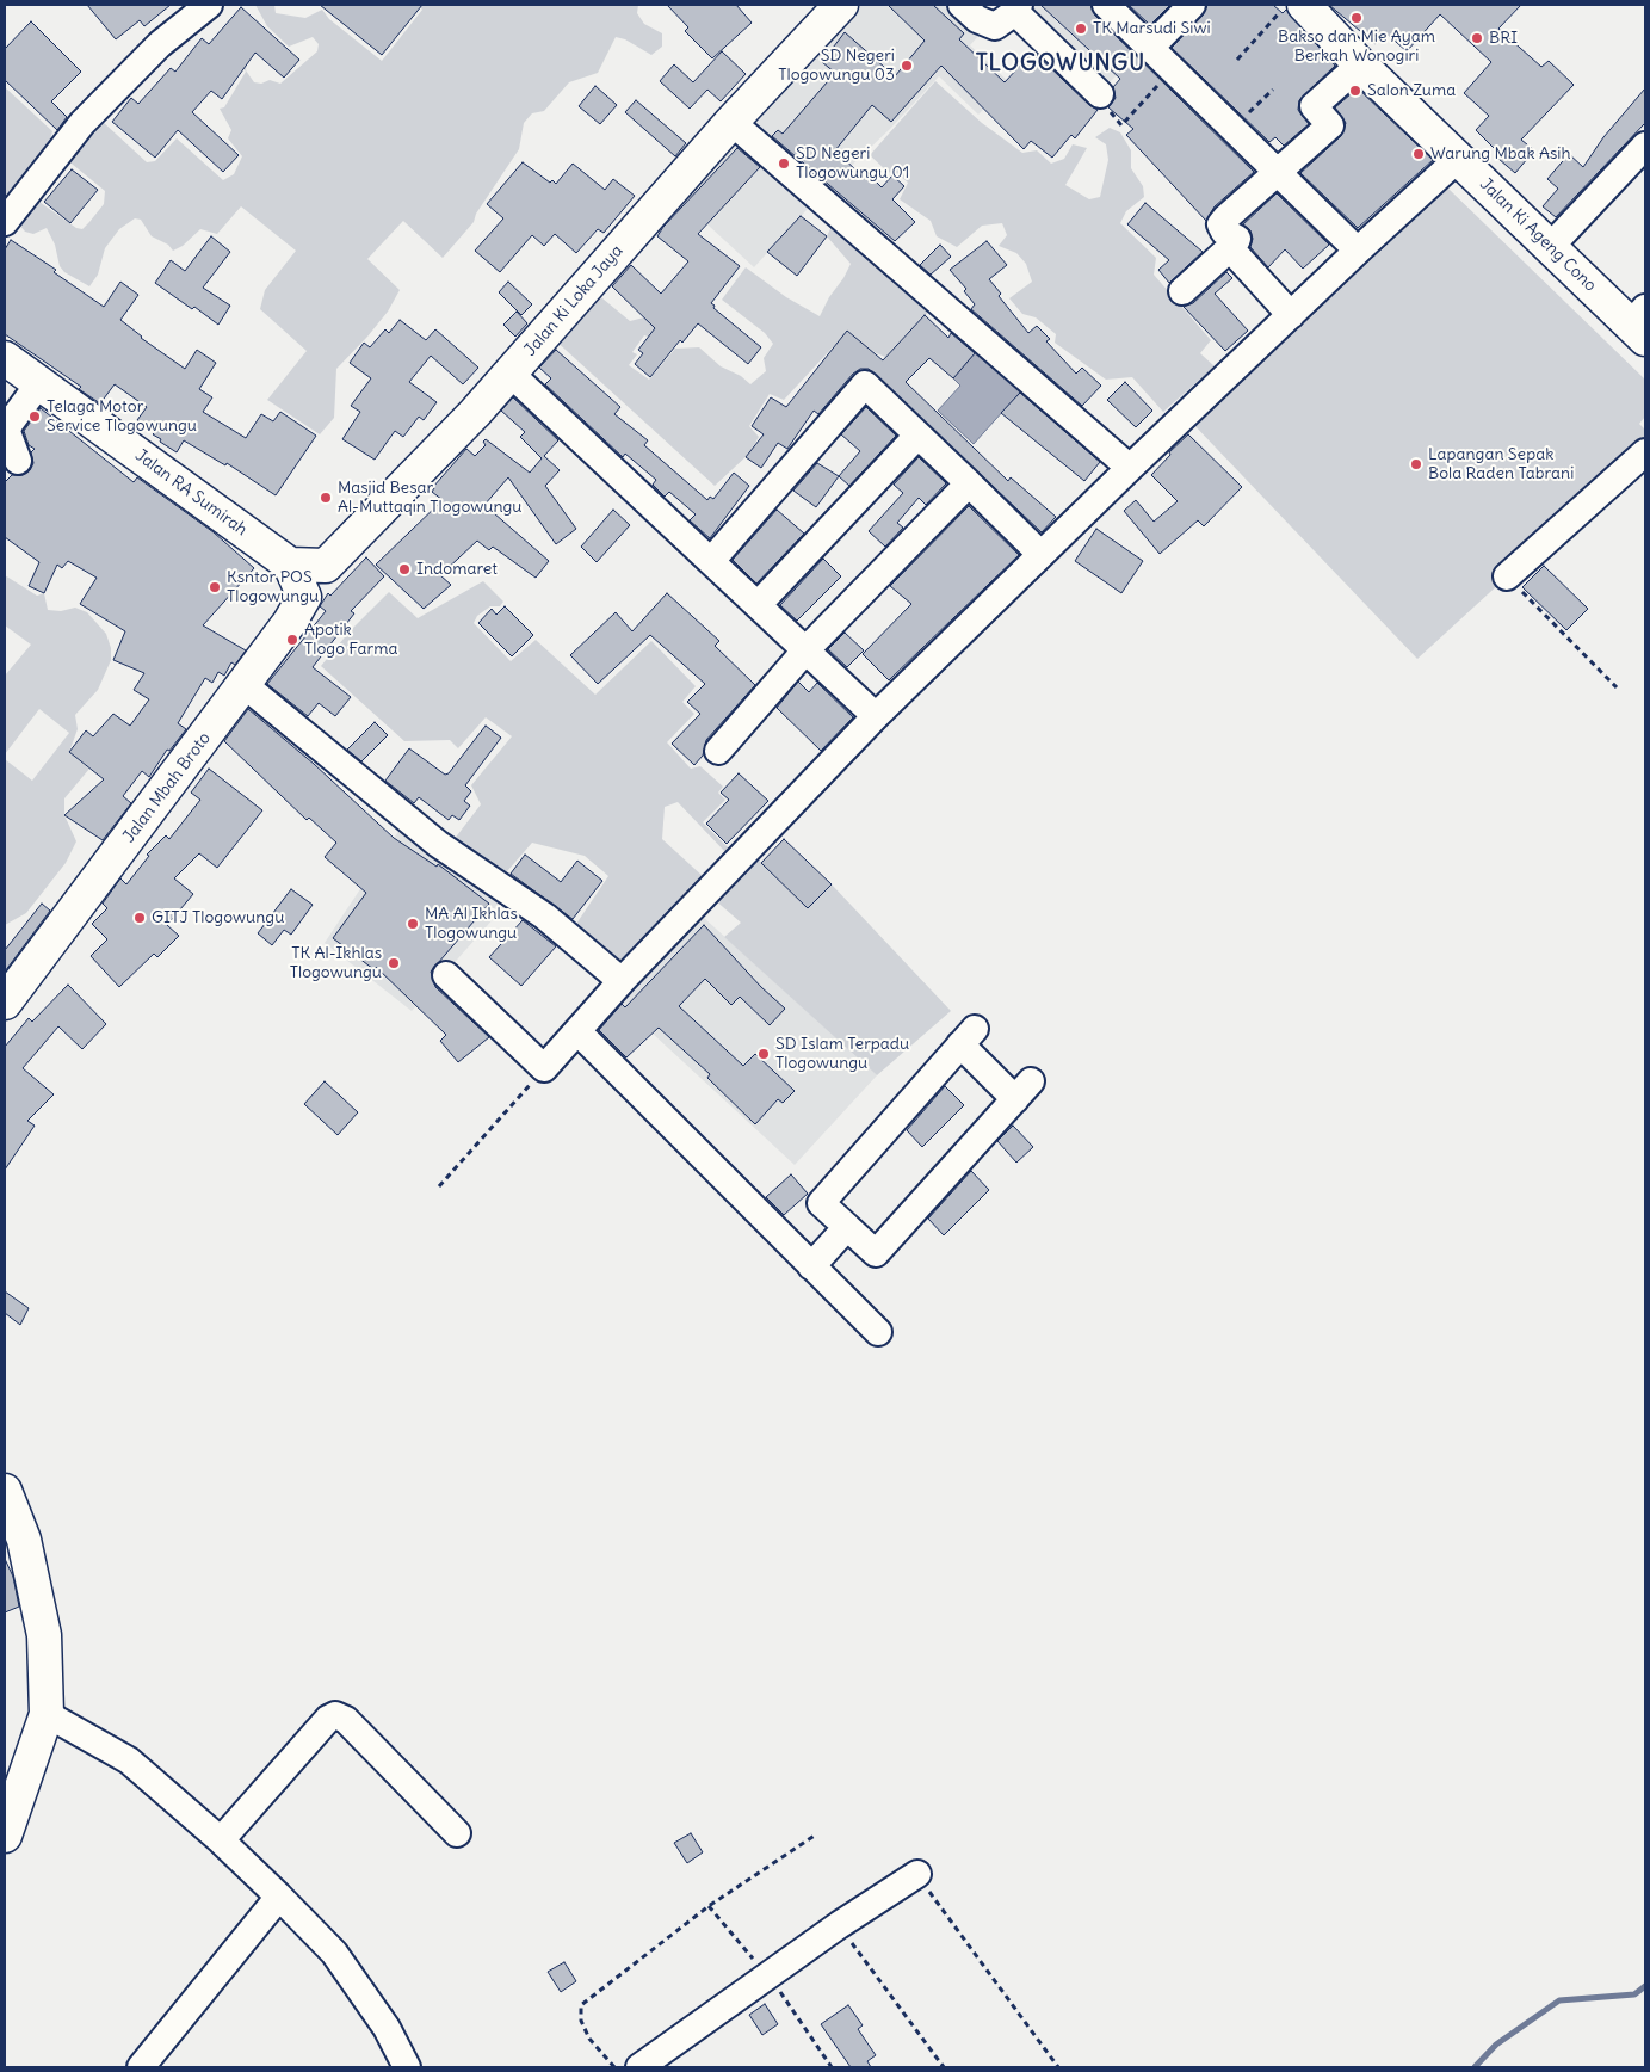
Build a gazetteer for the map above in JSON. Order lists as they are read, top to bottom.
{
  "streets": {
    "main road": [
      "Jalan Ki Ageng Cono",
      "Jalan Ki Loka Jaya",
      "Jalan RA Sumirah",
      "Jalan Mbah Broto"
    ]
  },
  "crossings": [
    ["Jalan Ki Loka Jaya", "Jalan Mbah Broto"]
  ],
  "districts": ["TLOGOWUNGU"],
  "places": [
    "Bakso dan Mie Ayam Berkah Wonogiri",
    "TK Marsudi Siwi",
    "BRI",
    "SD Negeri Tlogowungu 03",
    "Salon Zuma",
    "Warung Mbak Asih",
    "SD Negeri Tlogowungu 01",
    "Telaga Motor Service Tlogowungu",
    "Lapangan Sepak Bola Raden Tabrani",
    "Masjid Besar Al-Muttaqin Tlogowungu",
    "Indomaret",
    "Ksntor POS Tlogowungu",
    "Apotik Tlogo Farma",
    "GITJ Tlogowungu",
    "MA Al Ikhlas Tlogowungu",
    "TK Al-Ikhlas Tlogowungu",
    "SD Islam Terpadu Tlogowungu"
  ]
}
